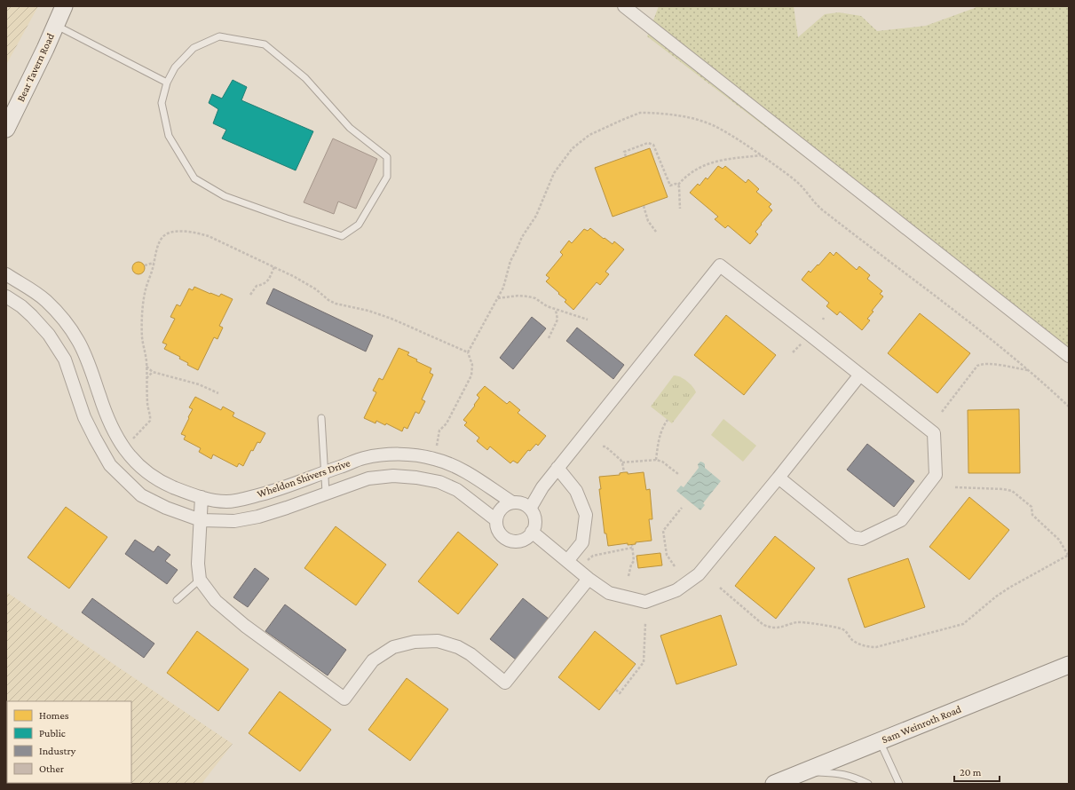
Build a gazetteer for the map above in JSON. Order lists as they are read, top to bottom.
{
  "streets": {
    "street": ["Bear Tavern Road", "Wheldon Shivers Drive", "Sam Weinroth Road"]
  },
  "legend": [
    "Homes",
    "Public",
    "Industry",
    "Other"
  ],
  "scale_bar": "20 m"
}
